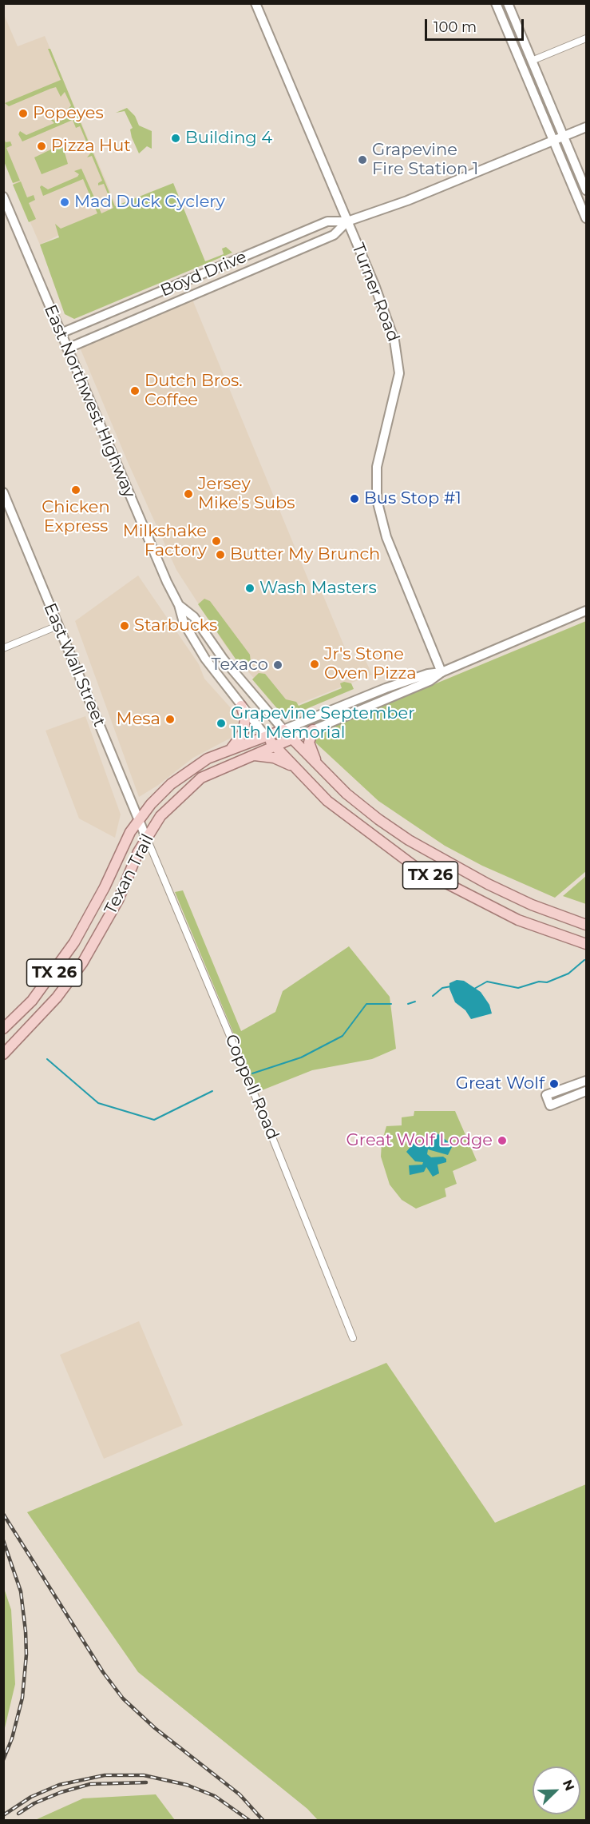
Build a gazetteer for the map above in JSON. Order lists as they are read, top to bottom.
{
  "streets": {
    "main road": ["Texan Trail", "TX 26"],
    "street": [
      "Boyd Drive",
      "Turner Road",
      "East Northwest Highway",
      "East Wall Street",
      "Coppell Road"
    ]
  },
  "crossings": [
    ["Boyd Drive", "Turner Road"],
    ["Boyd Drive", "East Northwest Highway"],
    ["East Northwest Highway", "Texan Trail"],
    ["East Northwest Highway", "TX 26"],
    ["East Wall Street", "Texan Trail"],
    ["East Wall Street", "Coppell Road"],
    ["Texan Trail", "TX 26"],
    ["Texan Trail", "Coppell Road"]
  ],
  "places": [
    "Popeyes",
    "Building 4",
    "Pizza Hut",
    "Grapevine Fire Station 1",
    "Mad Duck Cyclery",
    "Dutch Bros. Coffee",
    "Chicken Express",
    "Jersey Mike's Subs",
    "Bus Stop #1",
    "Milkshake Factory",
    "Butter My Brunch",
    "Wash Masters",
    "Starbucks",
    "Jr's Stone Oven Pizza",
    "Texaco",
    "Mesa",
    "Grapevine September 11th Memorial",
    "Great Wolf",
    "Great Wolf Lodge"
  ],
  "scale_bar": "100 m",
  "north": "top right"
}
